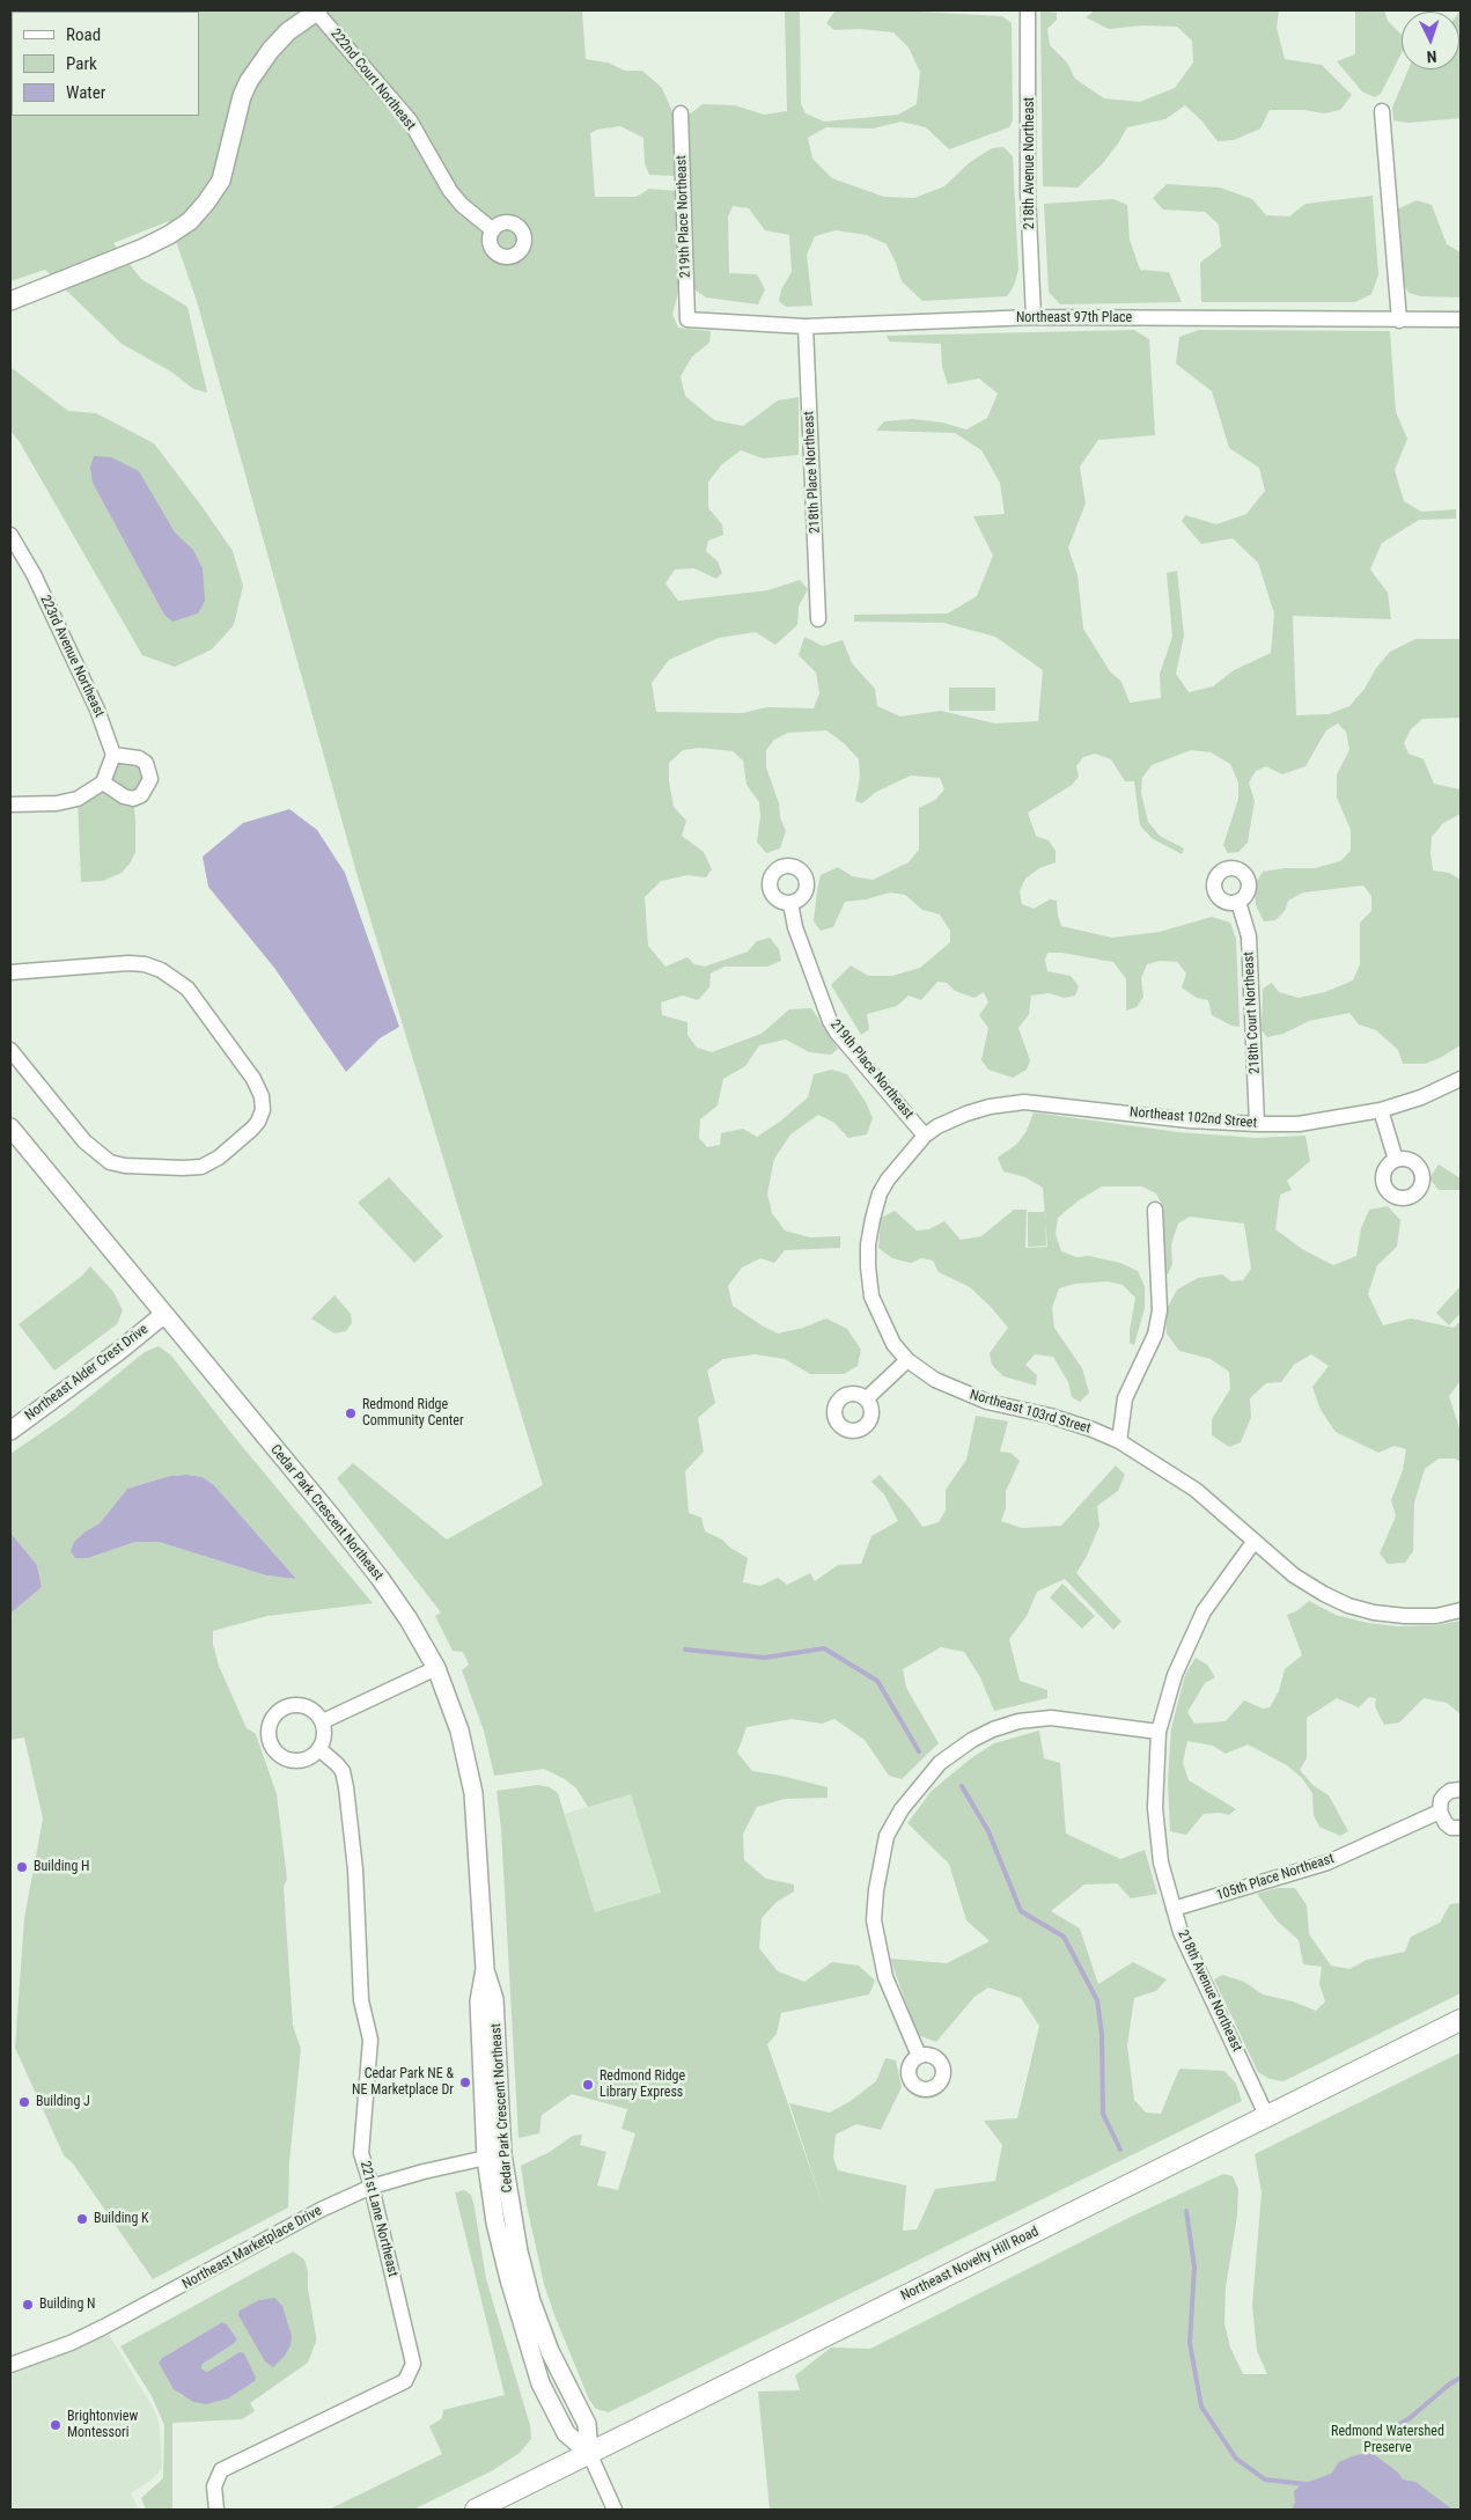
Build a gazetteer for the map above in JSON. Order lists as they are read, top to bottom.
{
  "streets": {
    "main road": ["Northeast Novelty Hill Road"],
    "street": [
      "222nd Court Northeast",
      "218th Avenue Northeast",
      "219th Place Northeast",
      "Northeast 97th Place",
      "218th Place Northeast",
      "223rd Avenue Northeast",
      "218th Court Northeast",
      "Northeast 102nd Street",
      "Northeast Alder Crest Drive",
      "Northeast 103rd Street",
      "Cedar Park Crescent Northeast",
      "105th Place Northeast",
      "221st Lane Northeast",
      "Northeast Marketplace Drive"
    ]
  },
  "crossings": [
    ["218th Avenue Northeast", "Northeast 97th Place"],
    ["218th Avenue Northeast", "Northeast 103rd Street"],
    ["218th Avenue Northeast", "105th Place Northeast"],
    ["218th Avenue Northeast", "Northeast Novelty Hill Road"],
    ["219th Place Northeast", "Northeast 97th Place"],
    ["219th Place Northeast", "Northeast 102nd Street"],
    ["219th Place Northeast", "Northeast 103rd Street"],
    ["Northeast 97th Place", "218th Place Northeast"],
    ["218th Court Northeast", "Northeast 102nd Street"],
    ["Northeast 102nd Street", "Northeast 103rd Street"],
    ["Northeast Alder Crest Drive", "Cedar Park Crescent Northeast"],
    ["Cedar Park Crescent Northeast", "Northeast Marketplace Drive"],
    ["Cedar Park Crescent Northeast", "Northeast Novelty Hill Road"],
    ["221st Lane Northeast", "Northeast Marketplace Drive"]
  ],
  "parks": ["Redmond Watershed Preserve"],
  "places": [
    "Redmond Ridge Community Center",
    "Building H",
    "Cedar Park NE & NE Marketplace Dr",
    "Redmond Ridge Library Express",
    "Building J",
    "Building K",
    "Building N",
    "Brightonview Montessori"
  ],
  "legend": ["Road", "Park", "Water"],
  "north": "bottom"
}
